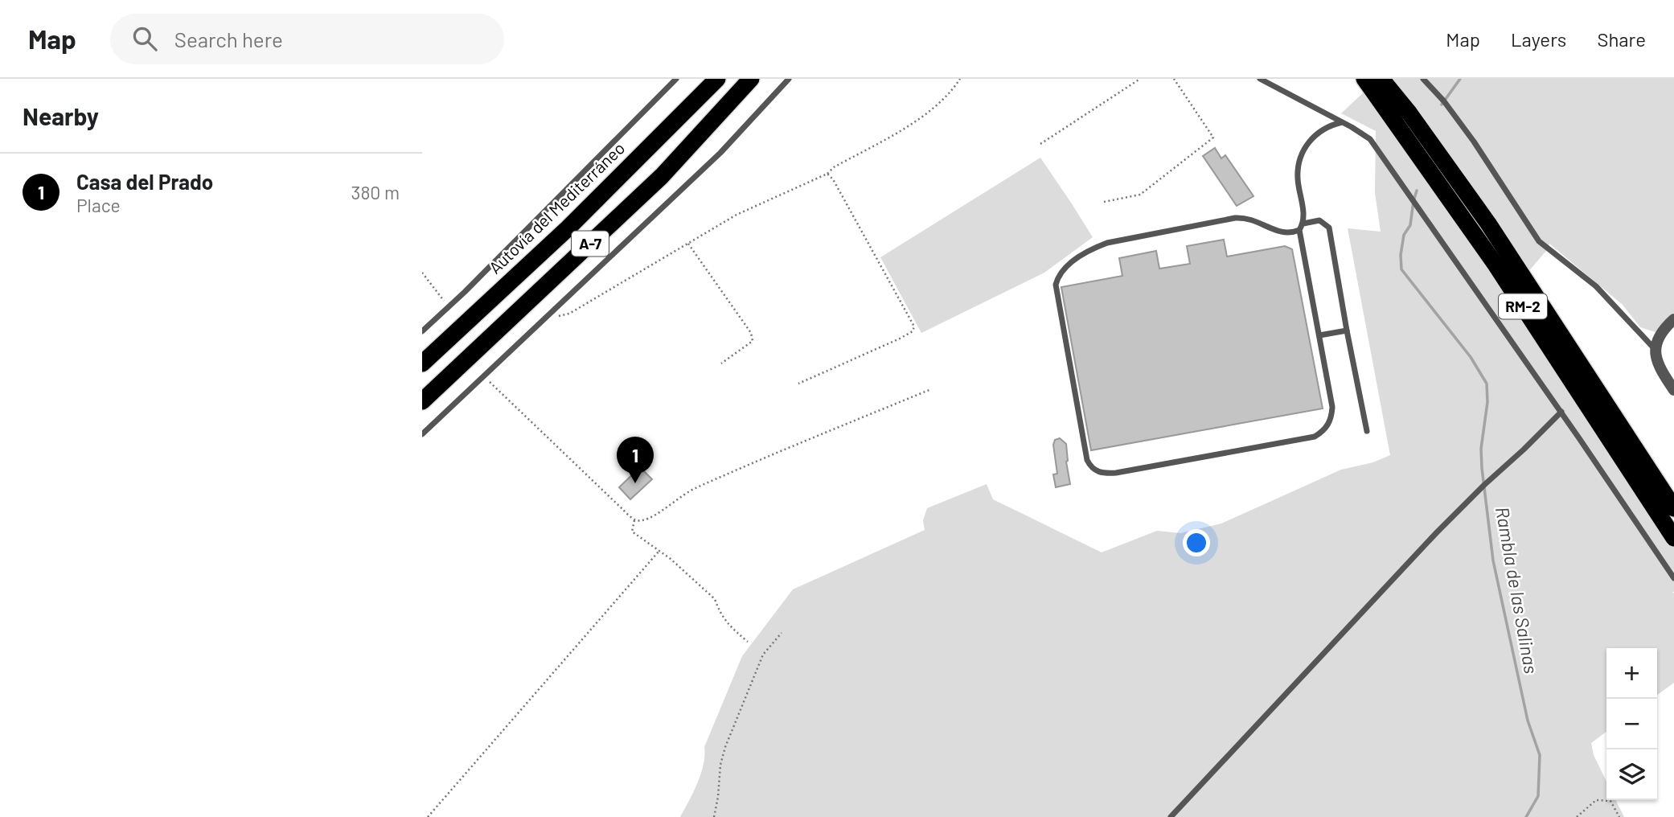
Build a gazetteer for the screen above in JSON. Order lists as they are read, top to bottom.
{
  "streets": {
    "highway": ["Autovía del Mediterráneo", "A-7", "RM-2"]
  },
  "water": ["Rambla de las Salinas"],
  "page": {
    "header": "Map",
    "search": "Search here",
    "nav": ["Map", "Layers", "Share"],
    "heading": "Nearby",
    "list": [
      {
        "mark": "1",
        "name": "Casa del Prado",
        "note": "Place",
        "value": "380 m"
      }
    ],
    "pins": "1",
    "map_buttons": ["+", "−"]
  }
}
